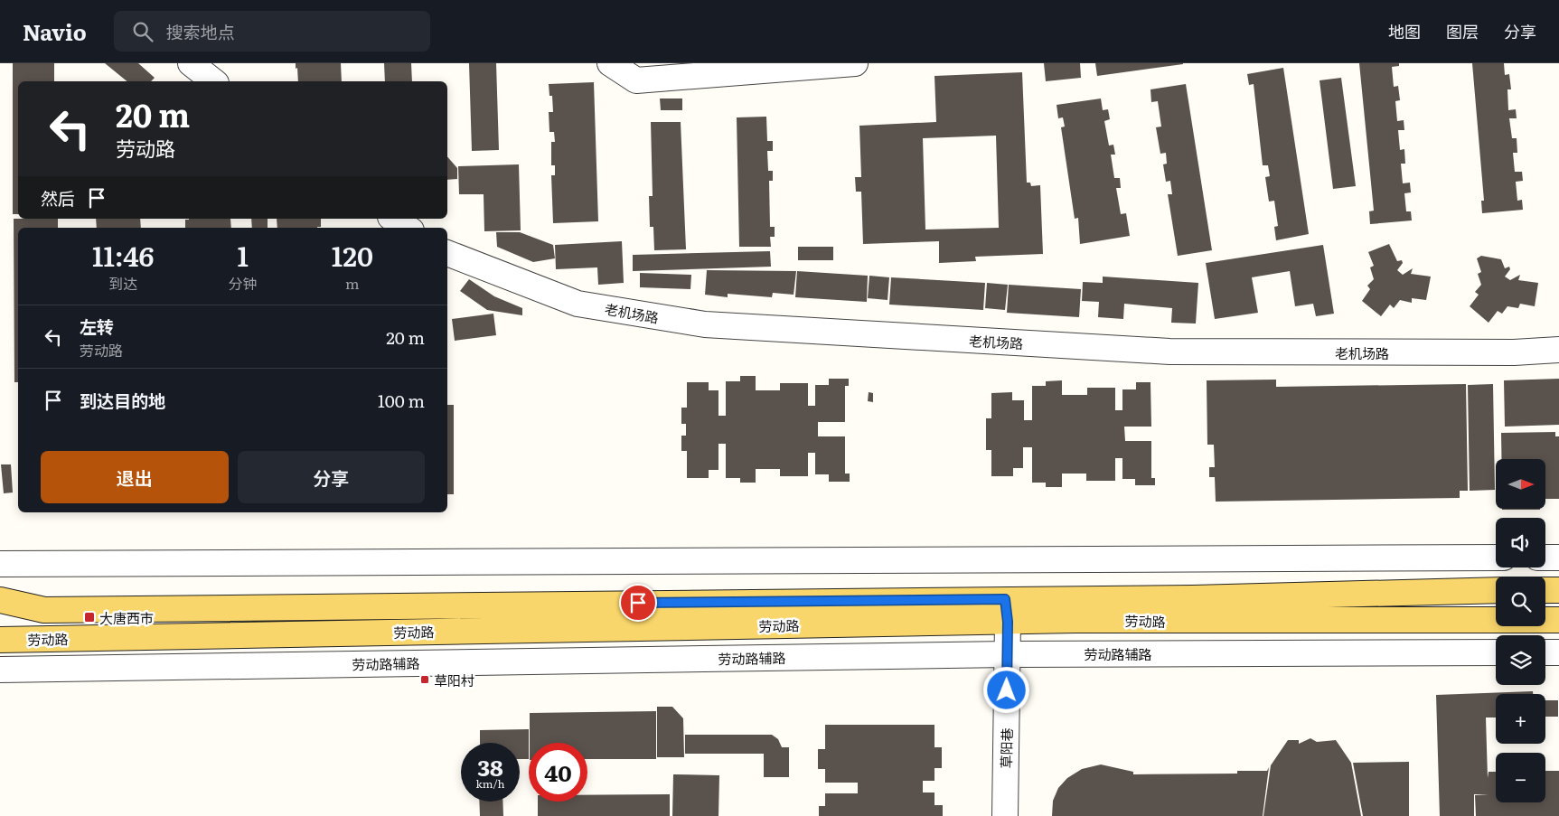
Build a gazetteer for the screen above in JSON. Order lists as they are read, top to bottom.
{
  "streets": {
    "main road": ["劳动路"],
    "street": ["老机场路", "劳动路辅路", "草阳巷"]
  },
  "crossings": [
    ["劳动路", "草阳巷"],
    ["劳动路辅路", "草阳巷"]
  ],
  "places": {
    "transit": ["大唐西市", "草阳村"]
  },
  "north": "right",
  "page": {
    "header": "Navio",
    "search": "搜索地点",
    "nav": ["地图", "图层", "分享"],
    "turn": ["20 m", "劳动路"],
    "then": "然后",
    "eta": [
      "11:46",
      "到达",
      "1",
      "分钟",
      "120",
      "m"
    ],
    "list": [
      {
        "name": "左转",
        "note": "劳动路",
        "value": "20 m"
      },
      {
        "name": "到达目的地",
        "value": "100 m"
      }
    ],
    "buttons": ["退出", "分享"],
    "map_buttons": ["+", "−"],
    "speed": "38 km/h",
    "limit": "40"
  }
}
